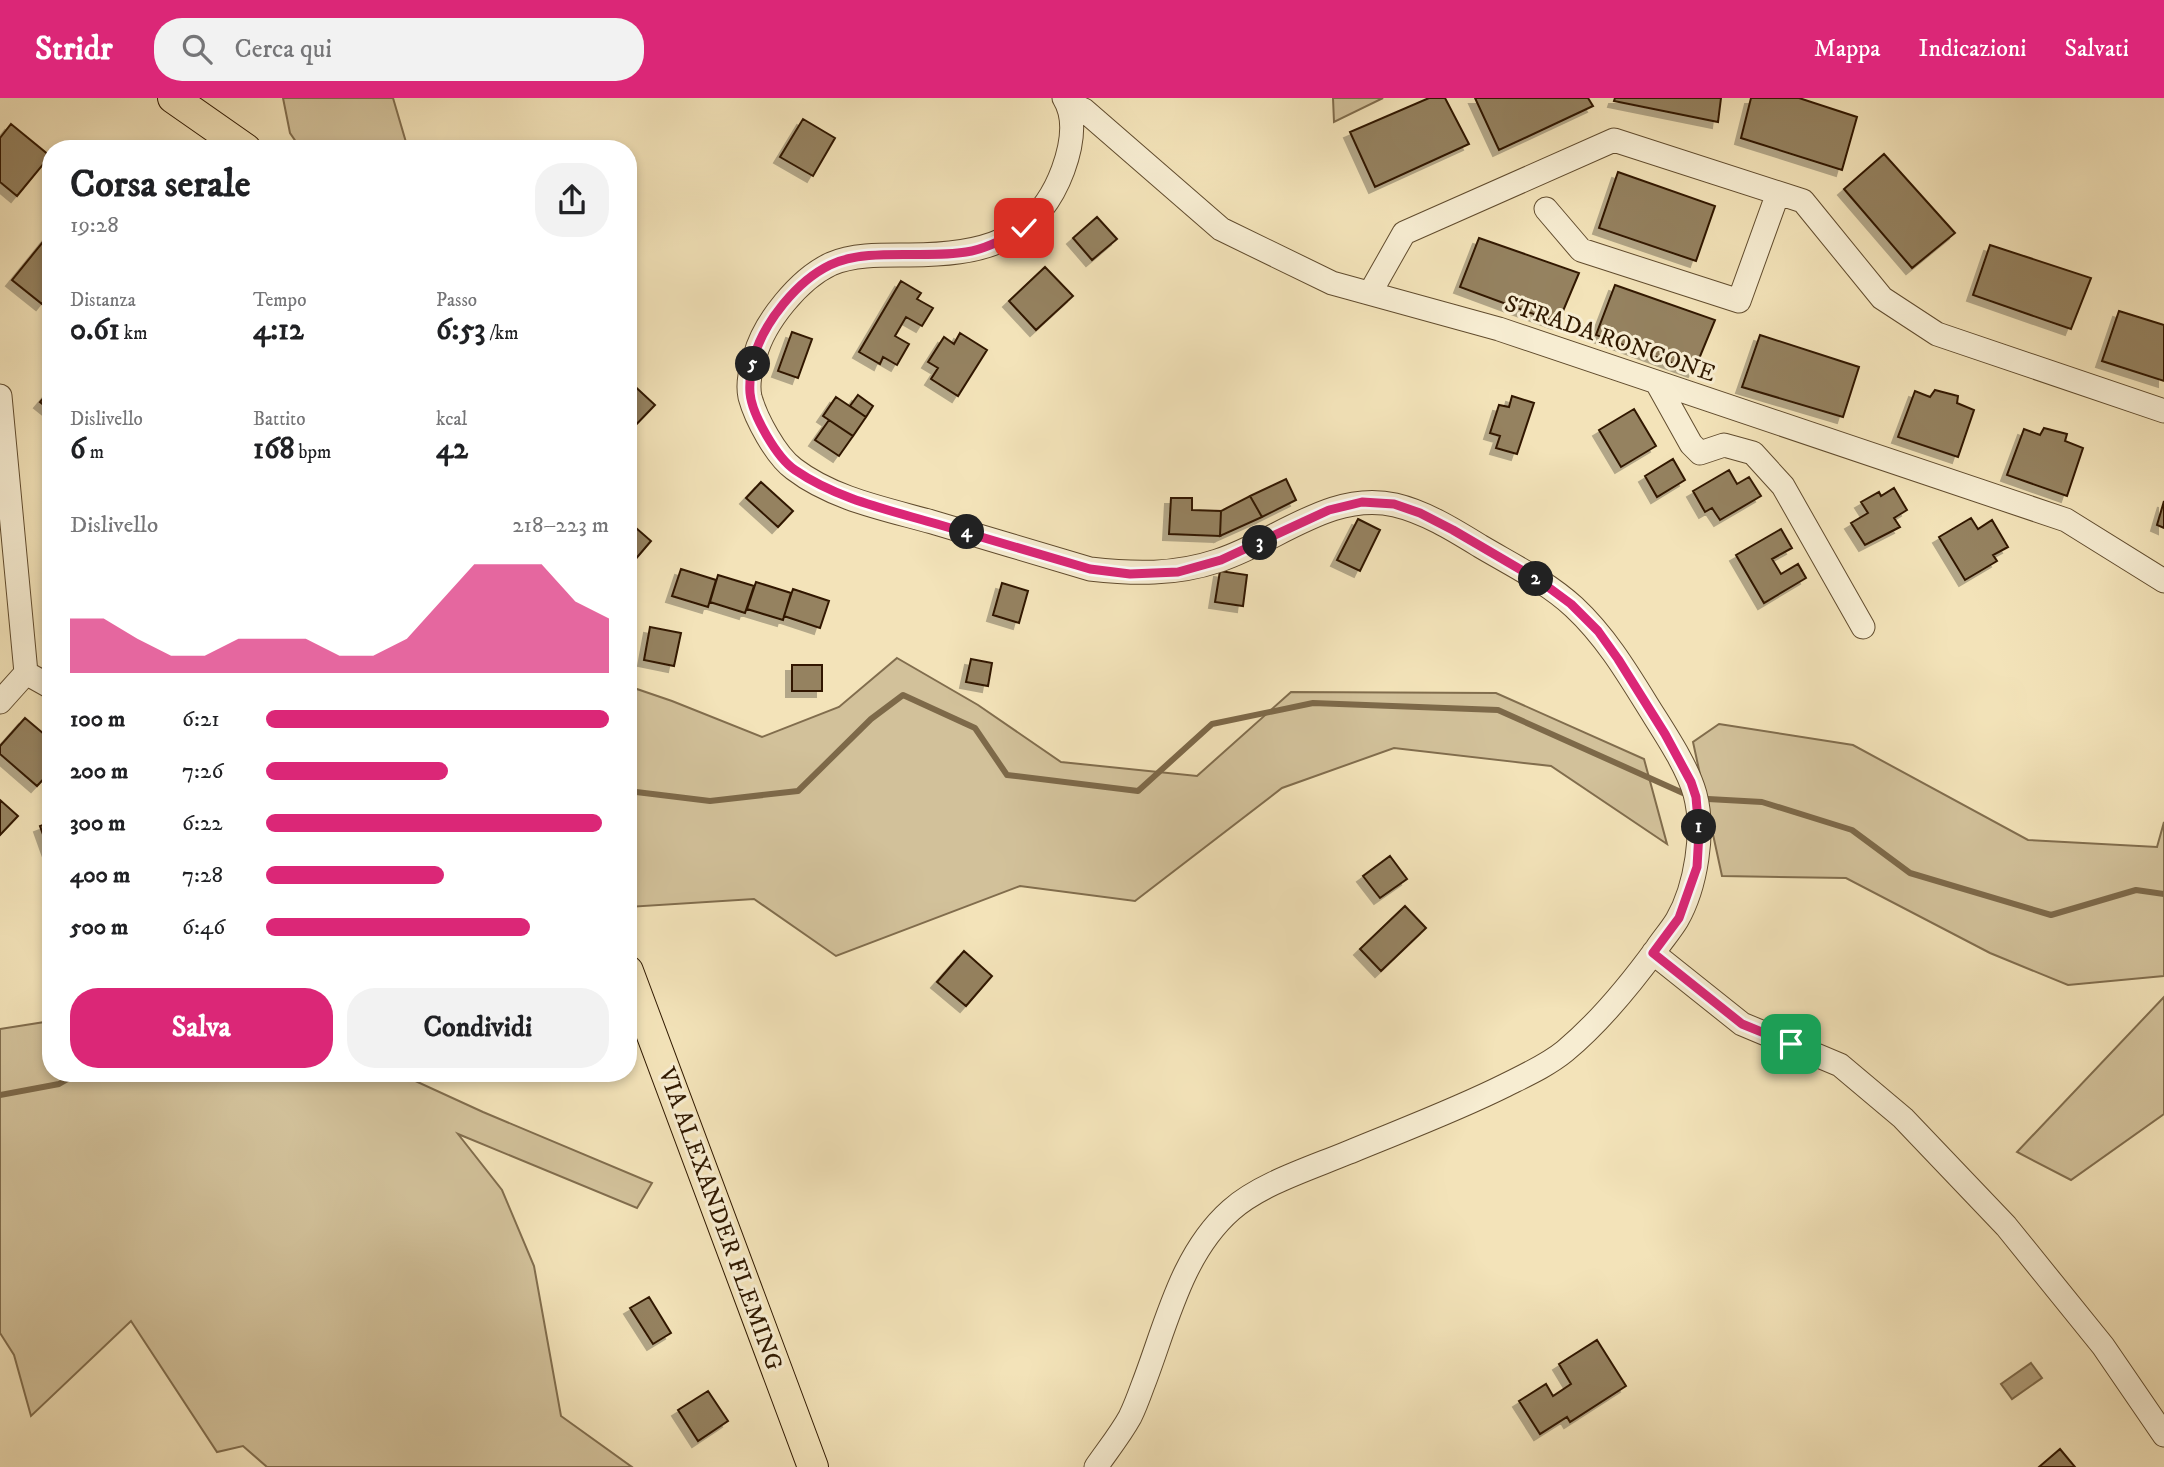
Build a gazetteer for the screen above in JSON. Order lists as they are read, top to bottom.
{
  "streets": {
    "main road": ["VIA ALEXANDER FLEMING"],
    "street": ["STRADA RONCONE"]
  },
  "page": {
    "header": "Stridr",
    "search": "Cerca qui",
    "nav": ["Mappa", "Indicazioni", "Salvati"],
    "heading": ["Corsa serale", "19:28"],
    "stats": [
      ["Distanza", "0.61 km"],
      ["Tempo", "4:12"],
      ["Passo", "6:53 /km"],
      ["Dislivello", "6 m"],
      ["Battito", "168 bpm"],
      ["kcal", "42"]
    ],
    "pins": [
      "5",
      "4",
      "3",
      "2",
      "1"
    ],
    "chart": ["Dislivello", "218–223 m"],
    "list": [
      {
        "name": "100 m",
        "note": "6:21"
      },
      {
        "name": "200 m",
        "note": "7:26"
      },
      {
        "name": "300 m",
        "note": "6:22"
      },
      {
        "name": "400 m",
        "note": "7:28"
      },
      {
        "name": "500 m",
        "note": "6:46"
      }
    ],
    "buttons": ["Salva", "Condividi"]
  }
}
